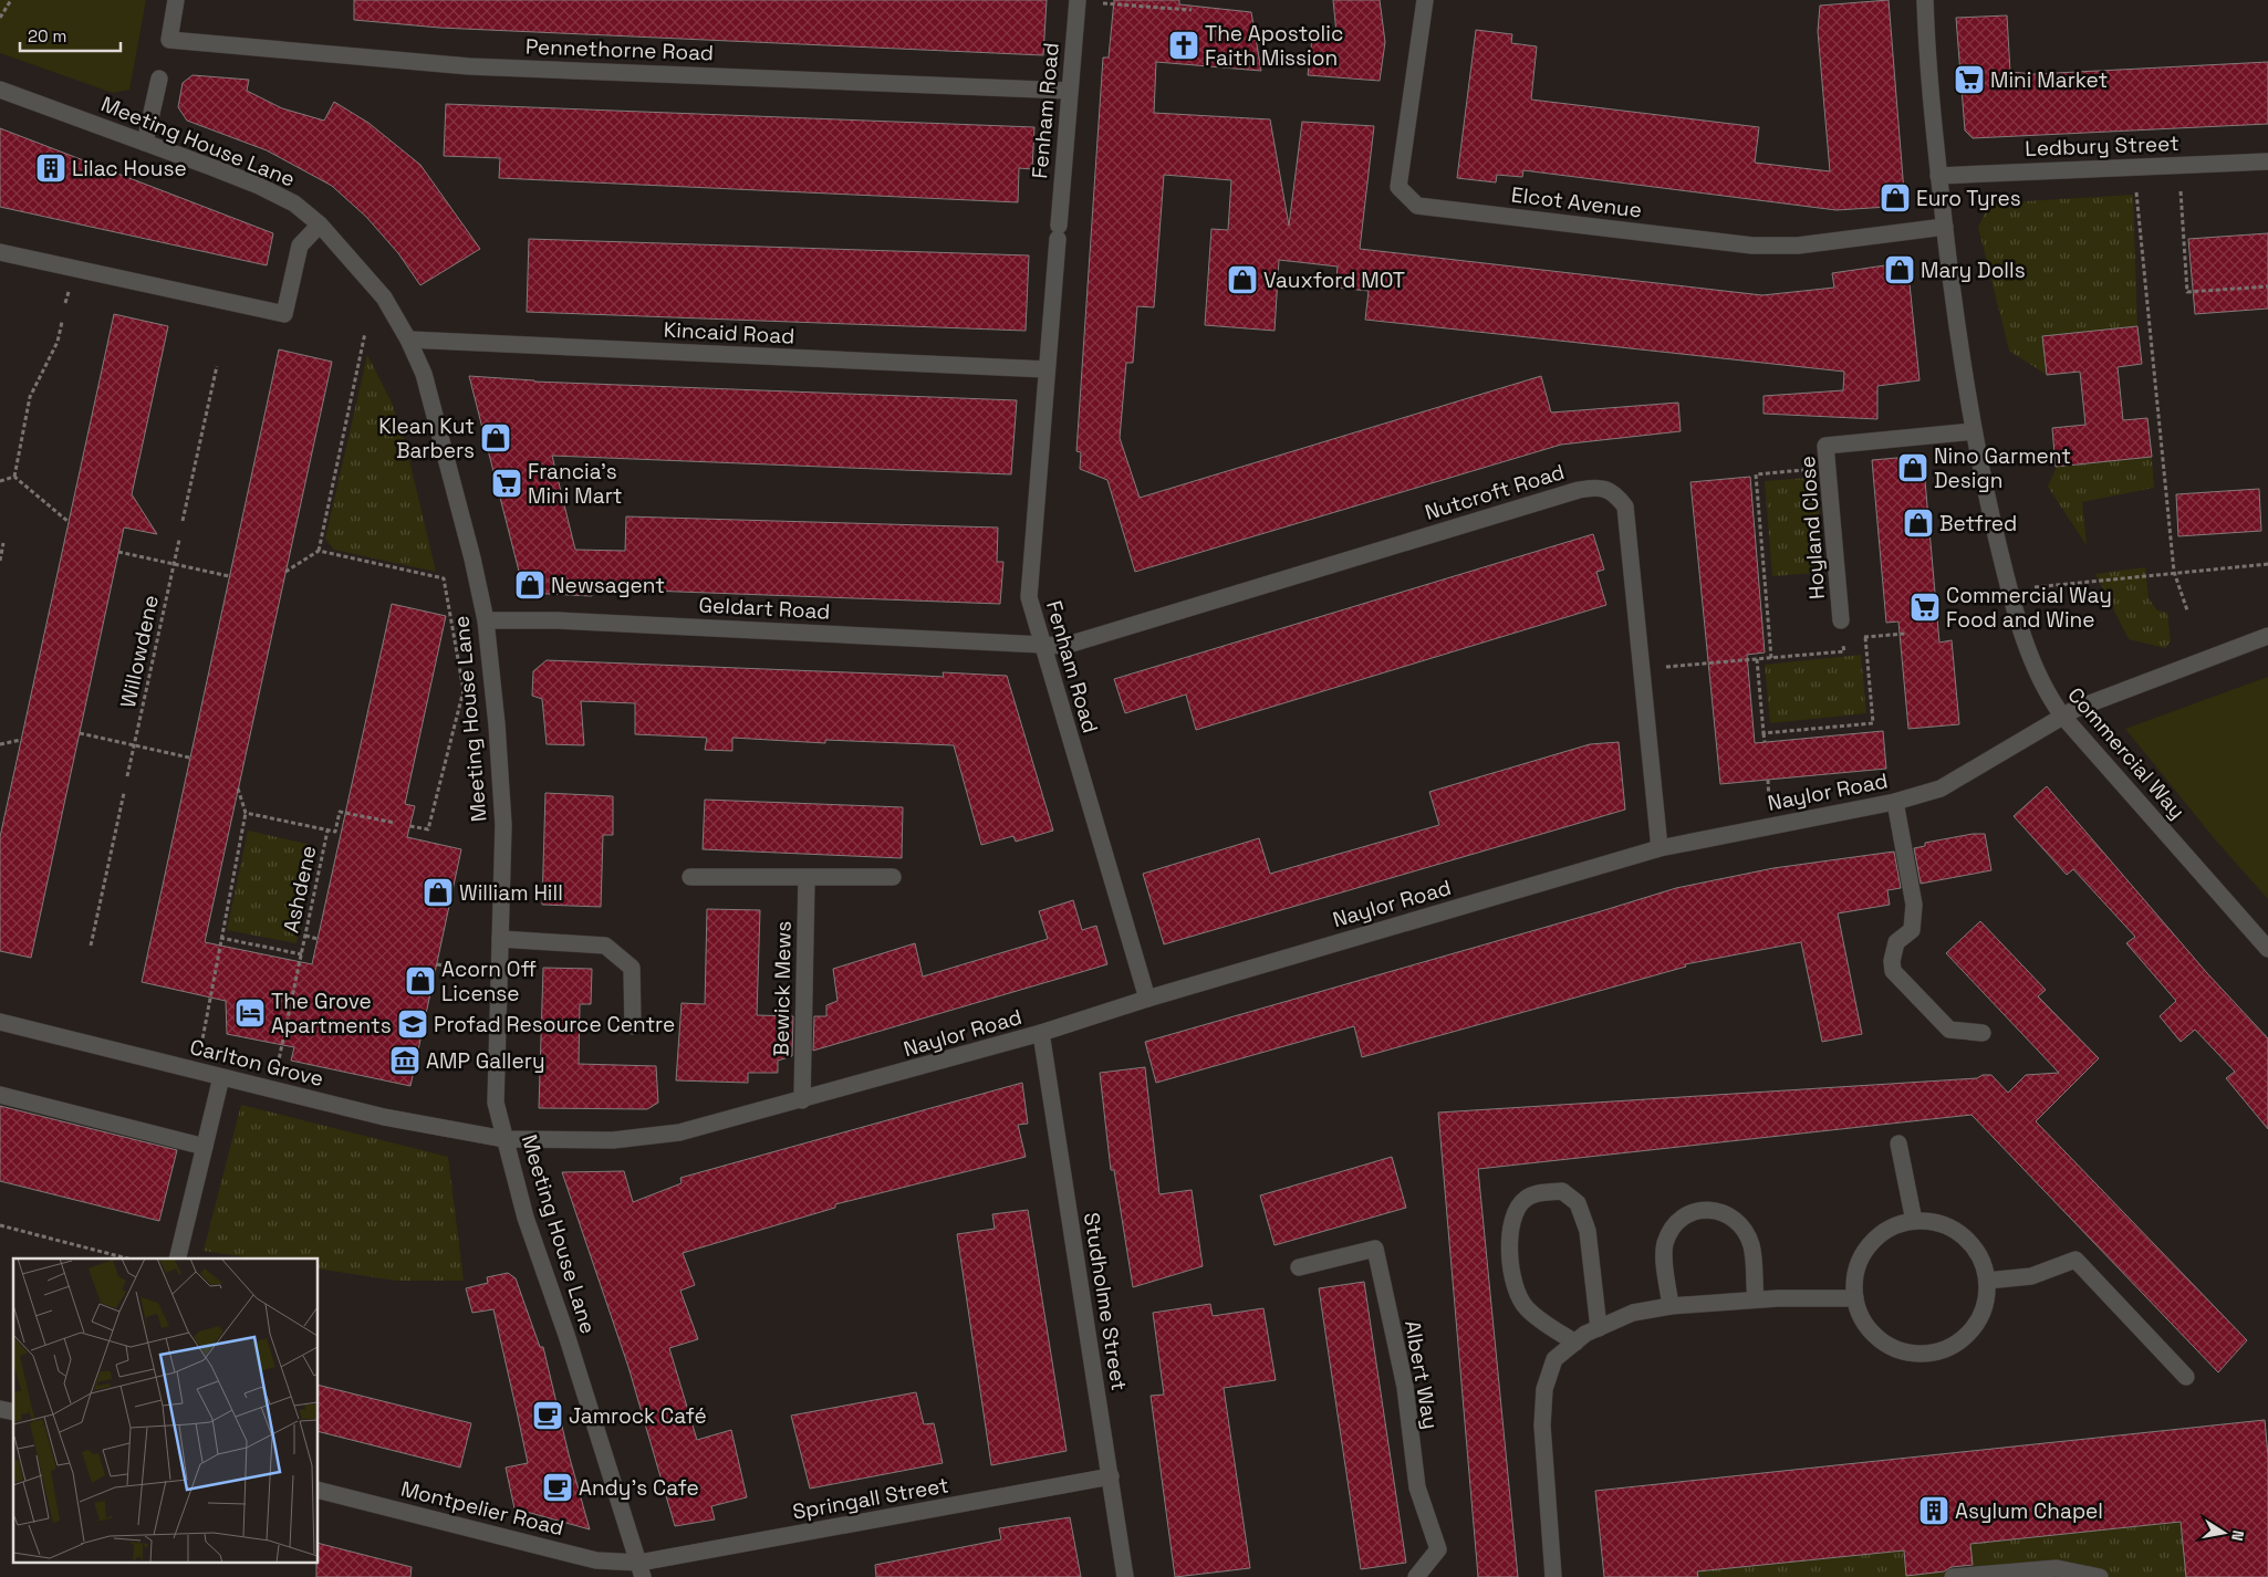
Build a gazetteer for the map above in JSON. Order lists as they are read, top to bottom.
{
  "streets": {
    "street": [
      "Pennethorne Road",
      "Fenham Road",
      "Meeting House Lane",
      "Ledbury Street",
      "Elcot Avenue",
      "Kincaid Road",
      "Nutcroft Road",
      "Hoyland Close",
      "Geldart Road",
      "Commercial Way",
      "Naylor Road",
      "Bewick Mews",
      "Carlton Grove",
      "Studholme Street",
      "Albert Way",
      "Springall Street",
      "Montpelier Road"
    ],
    "path": ["Willowdene", "Ashdene"]
  },
  "crossings": [
    ["Pennethorne Road", "Fenham Road"],
    ["Fenham Road", "Kincaid Road"],
    ["Fenham Road", "Nutcroft Road"],
    ["Fenham Road", "Geldart Road"],
    ["Fenham Road", "Naylor Road"],
    ["Meeting House Lane", "Kincaid Road"],
    ["Meeting House Lane", "Geldart Road"],
    ["Meeting House Lane", "Naylor Road"],
    ["Meeting House Lane", "Carlton Grove"],
    ["Meeting House Lane", "Springall Street"],
    ["Meeting House Lane", "Montpelier Road"],
    ["Ledbury Street", "Commercial Way"],
    ["Elcot Avenue", "Commercial Way"],
    ["Nutcroft Road", "Geldart Road"],
    ["Nutcroft Road", "Naylor Road"],
    ["Hoyland Close", "Commercial Way"],
    ["Commercial Way", "Naylor Road"],
    ["Naylor Road", "Bewick Mews"],
    ["Naylor Road", "Carlton Grove"],
    ["Naylor Road", "Studholme Street"],
    ["Ashdene", "Carlton Grove"],
    ["Studholme Street", "Springall Street"],
    ["Springall Street", "Montpelier Road"]
  ],
  "places": {
    "church": ["The Apostolic Faith Mission"],
    "supermarket": ["Mini Market", "Francia’s Mini Mart", "Commercial Way Food and Wine"],
    "building": ["Lilac House", "Asylum Chapel"],
    "shop": [
      "Euro Tyres",
      "Mary Dolls",
      "Vauxford MOT",
      "Klean Kut Barbers",
      "Nino Garment Design",
      "Betfred",
      "Newsagent",
      "William Hill",
      "Acorn Off License"
    ],
    "hotel": ["The Grove Apartments"],
    "school or university": ["Profad Resource Centre"],
    "museum": ["AMP Gallery"],
    "cafe": ["Jamrock Café", "Andy’s Cafe"]
  },
  "scale_bar": "20 m",
  "north": "right"
}
